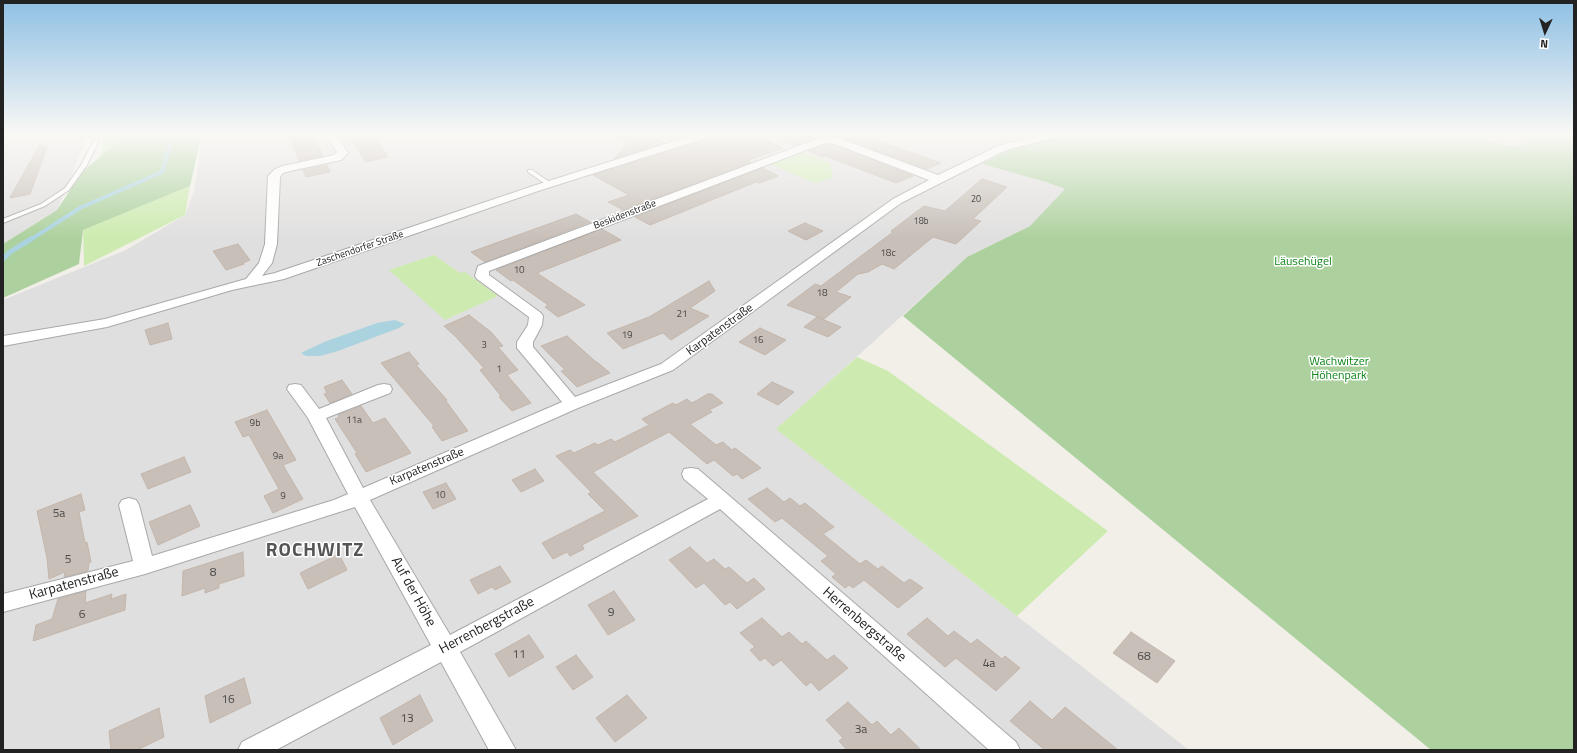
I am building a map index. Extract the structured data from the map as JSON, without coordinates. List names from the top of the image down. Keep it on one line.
{"streets":{"street":["Beskidenstraße","Zaschendorfer Straße","Karpatenstraße","Auf der Höhe","Herrenbergstraße"]},"crossings":[["Beskidenstraße","Karpatenstraße"],["Karpatenstraße","Auf der Höhe"],["Auf der Höhe","Herrenbergstraße"]],"districts":["ROCHWITZ"],"parks":["Läusehügel","Wachwitzer Höhenpark"],"house_numbers":["20","18b","18c","10","18","21","19","16","3","1","11a","9b","9a","10","9","5a","5","8","9","6","11","68","4a","16","13","3a"],"north":"bottom"}
